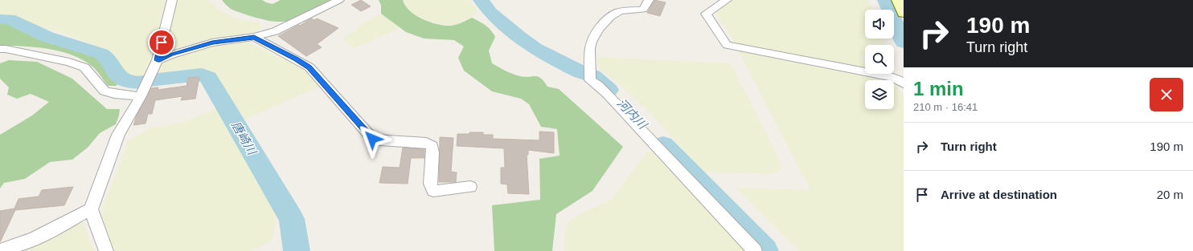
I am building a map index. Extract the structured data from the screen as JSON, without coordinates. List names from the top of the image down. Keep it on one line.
{"water":["河内川","唐崎川"],"page":{"turn":["190 m","Turn right"],"heading":["1 min","210 m · 16:41"],"list":[{"name":"Turn right","value":"190 m"},{"name":"Arrive at destination","value":"20 m"}]}}
